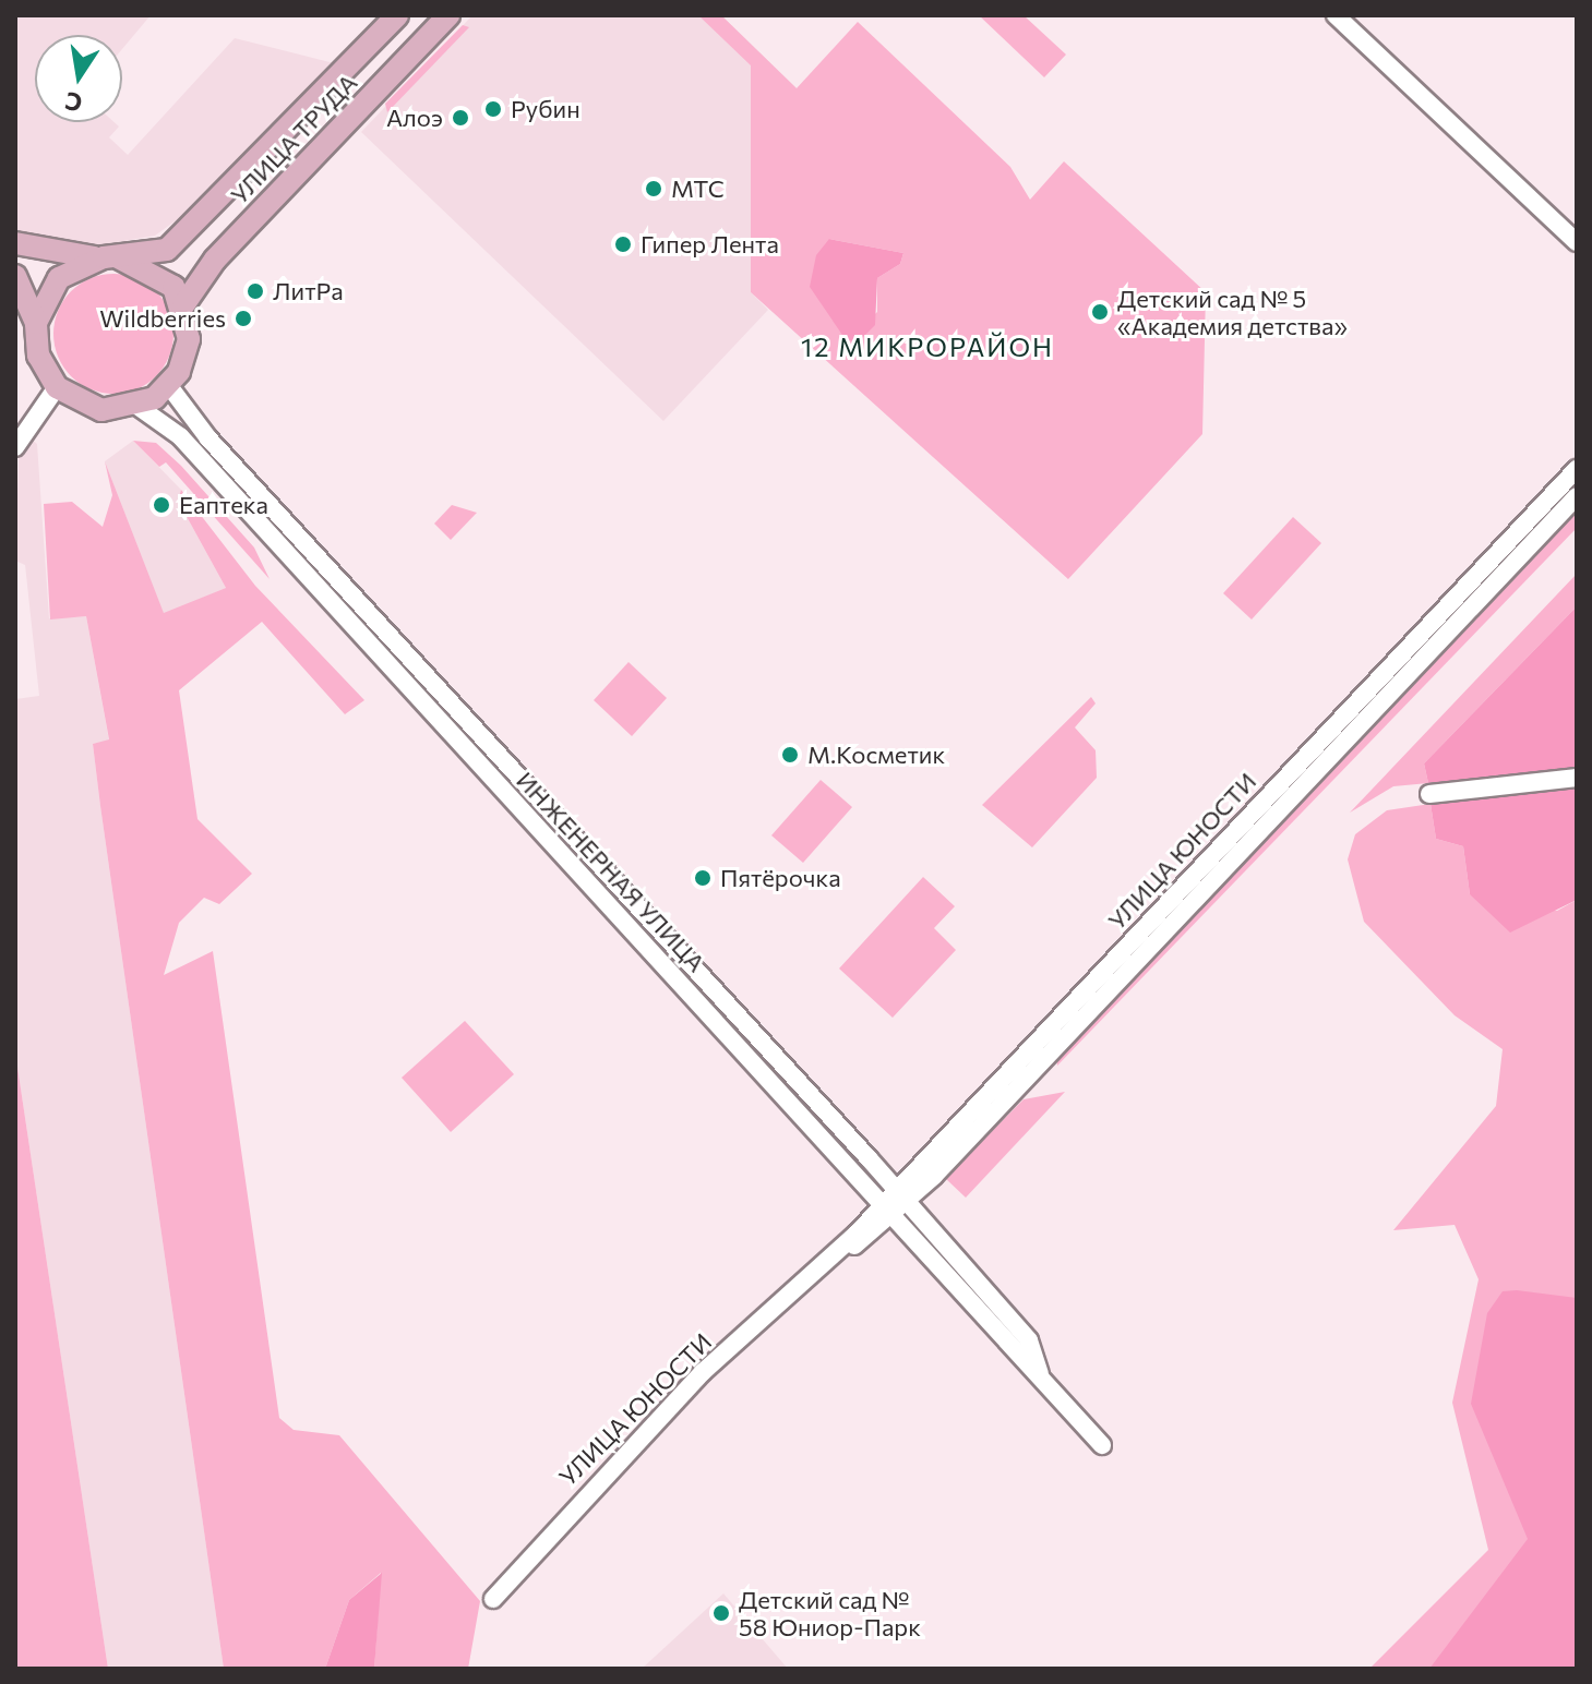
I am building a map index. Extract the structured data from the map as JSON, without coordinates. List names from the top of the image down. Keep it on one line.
{"streets":{"main road":["УЛИЦА ТРУДА"],"street":["УЛИЦА ЮНОСТИ","ИНЖЕНЕРНАЯ УЛИЦА"]},"crossings":[["УЛИЦА ТРУДА","ИНЖЕНЕРНАЯ УЛИЦА"],["УЛИЦА ЮНОСТИ","ИНЖЕНЕРНАЯ УЛИЦА"]],"districts":["12 МИКРОРАЙОН"],"places":["Рубин","Алоэ","МТС","Гипер Лента","ЛитРа","Детский сад № 5 «Академия детства»","Wildberries","Еаптека","М.Косметик","Пятёрочка","Детский сад № 58 Юниор-Парк"],"north":"bottom"}
